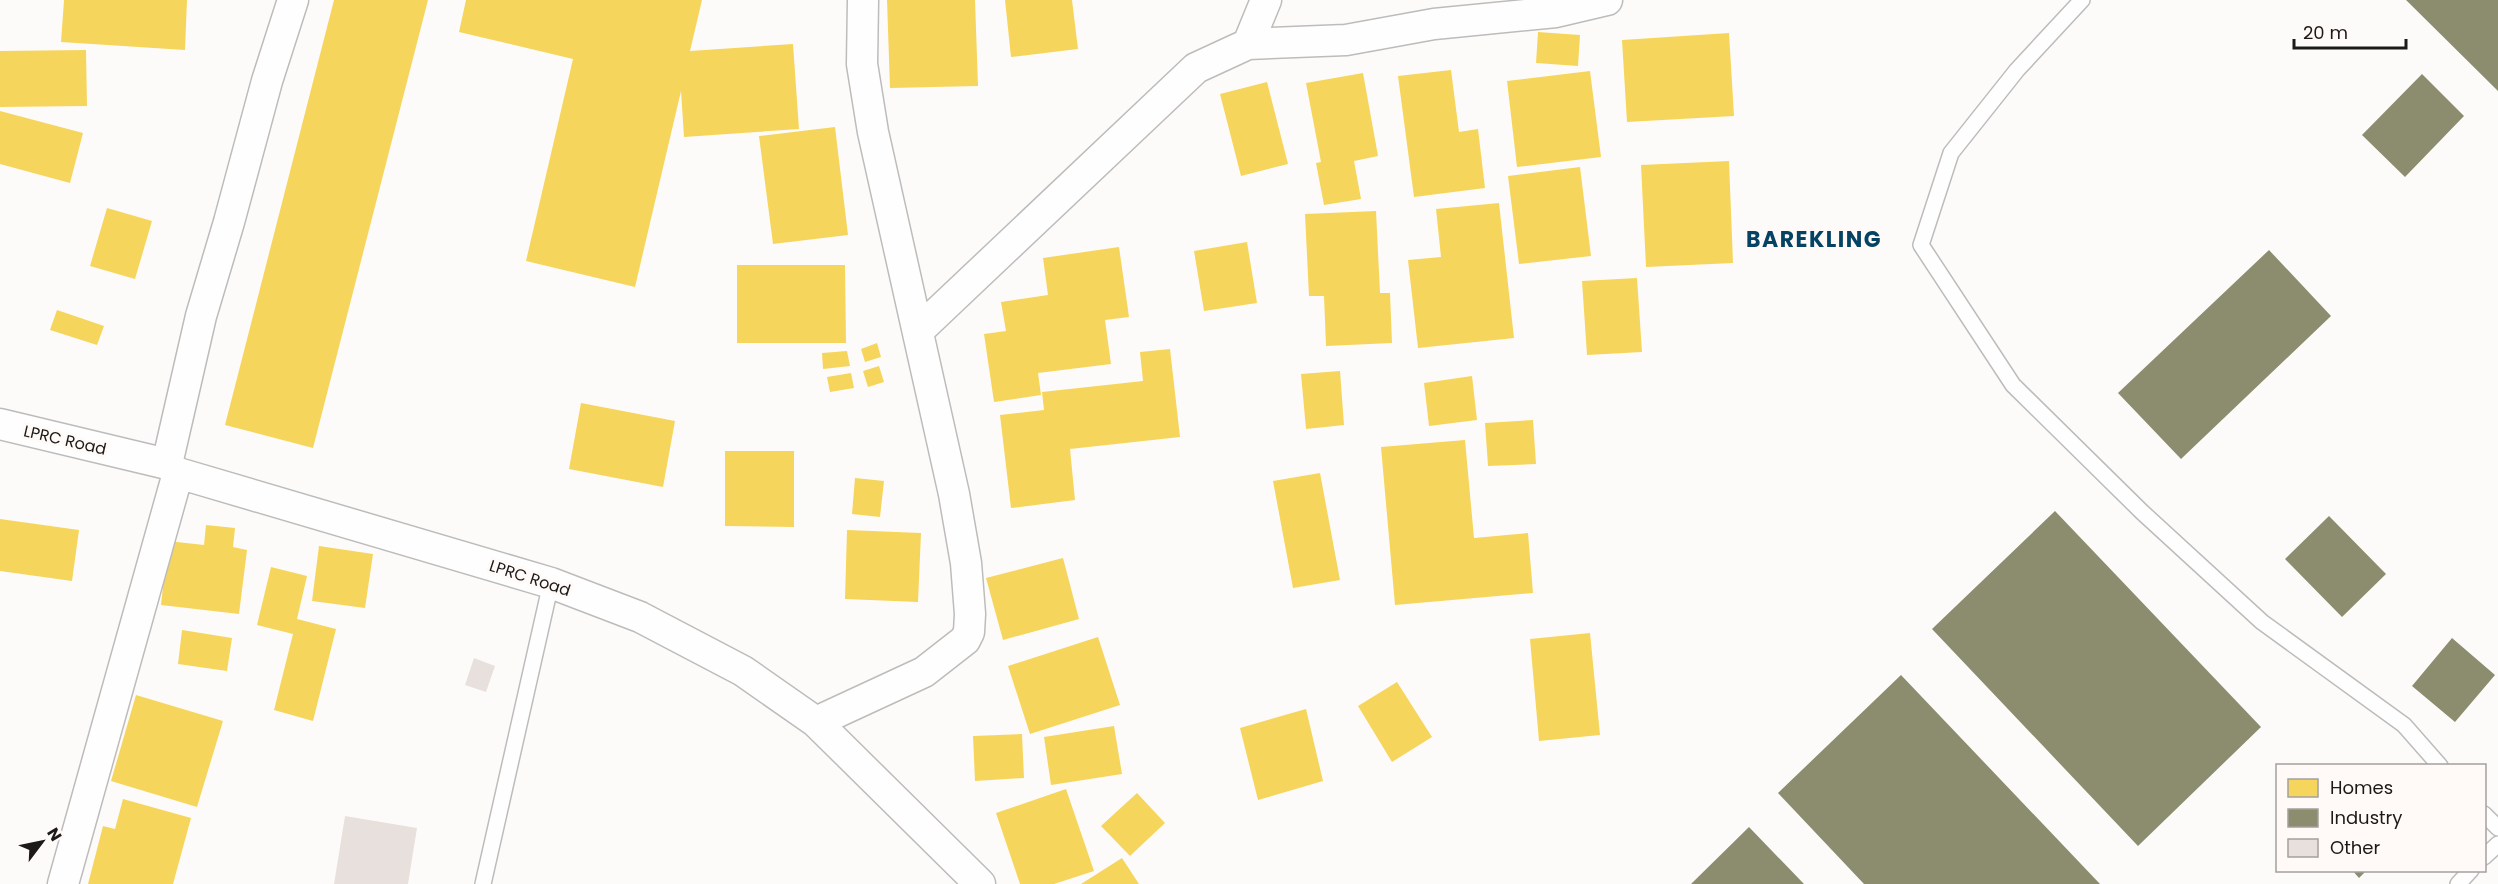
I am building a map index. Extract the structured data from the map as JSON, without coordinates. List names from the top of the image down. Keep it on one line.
{"streets":{"street":["LPRC Road"]},"districts":["BAREKLING"],"legend":["Homes","Industry","Other"],"scale_bar":"20 m","north":"top right"}
